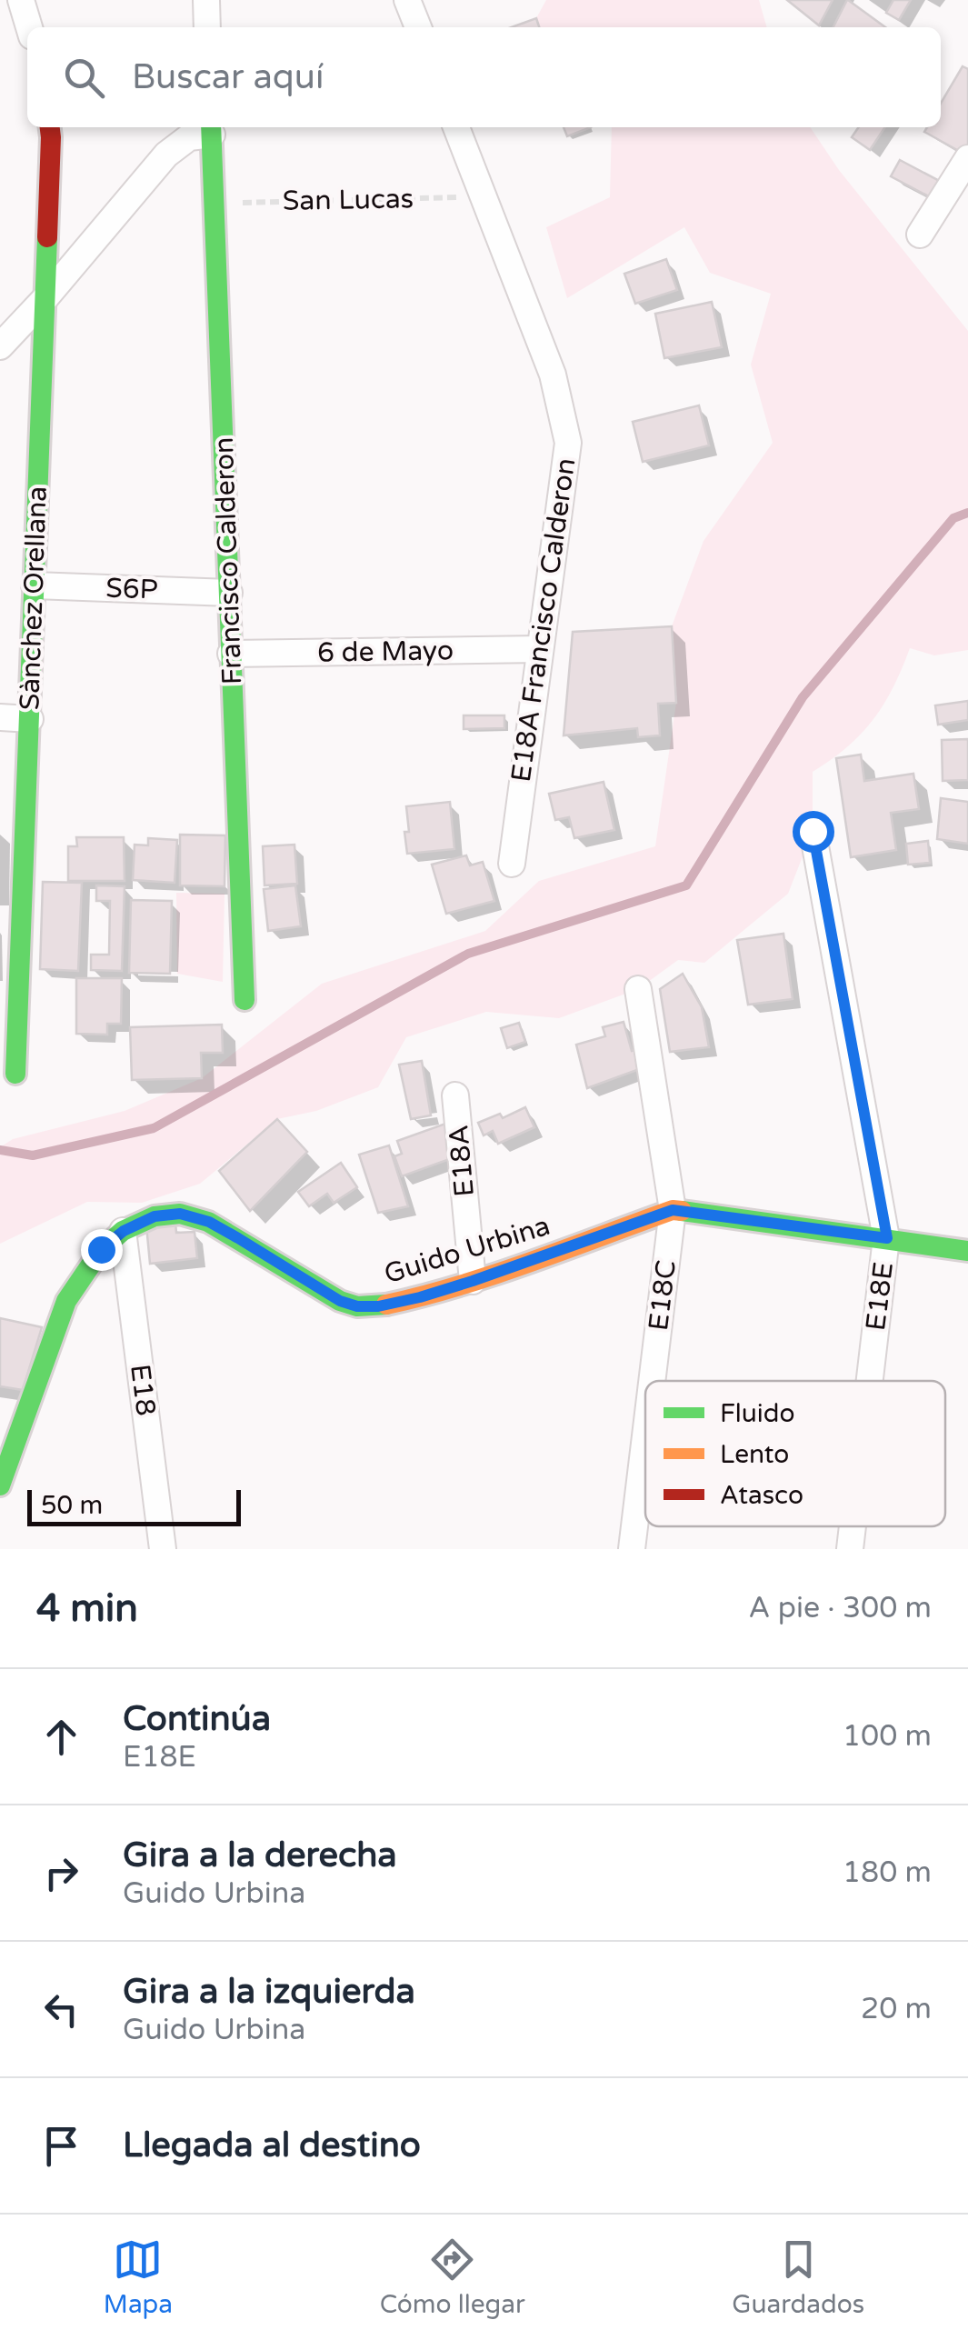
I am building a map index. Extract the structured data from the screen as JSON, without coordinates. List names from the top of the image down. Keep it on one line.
{"streets":{"street":["Francisco Calderon","S6P","Sànchez Orellana","E18A Francisco Calderon","6 de Mayo","E18A","Guido Urbina","E18C","E18E","E18"],"path":["San Lucas"]},"crossings":[["San Lucas","Francisco Calderon"],["San Lucas","E18A Francisco Calderon"],["Francisco Calderon","S6P"],["Francisco Calderon","6 de Mayo"],["S6P","Sànchez Orellana"],["E18A Francisco Calderon","6 de Mayo"],["E18A","Guido Urbina"],["Guido Urbina","E18C"],["Guido Urbina","E18E"],["Guido Urbina","E18"]],"legend":["Fluido","Lento","Atasco"],"scale_bar":"50 m","page":{"search":"Buscar aquí","scale":"50 m","heading":["4 min","A pie · 300 m"],"list":[["Continúa","E18E","100 m"],["Gira a la derecha","Guido Urbina","180 m"],["Gira a la izquierda","Guido Urbina","20 m"],"Llegada al destino"],"nav":["Mapa","Cómo llegar","Guardados"]}}
